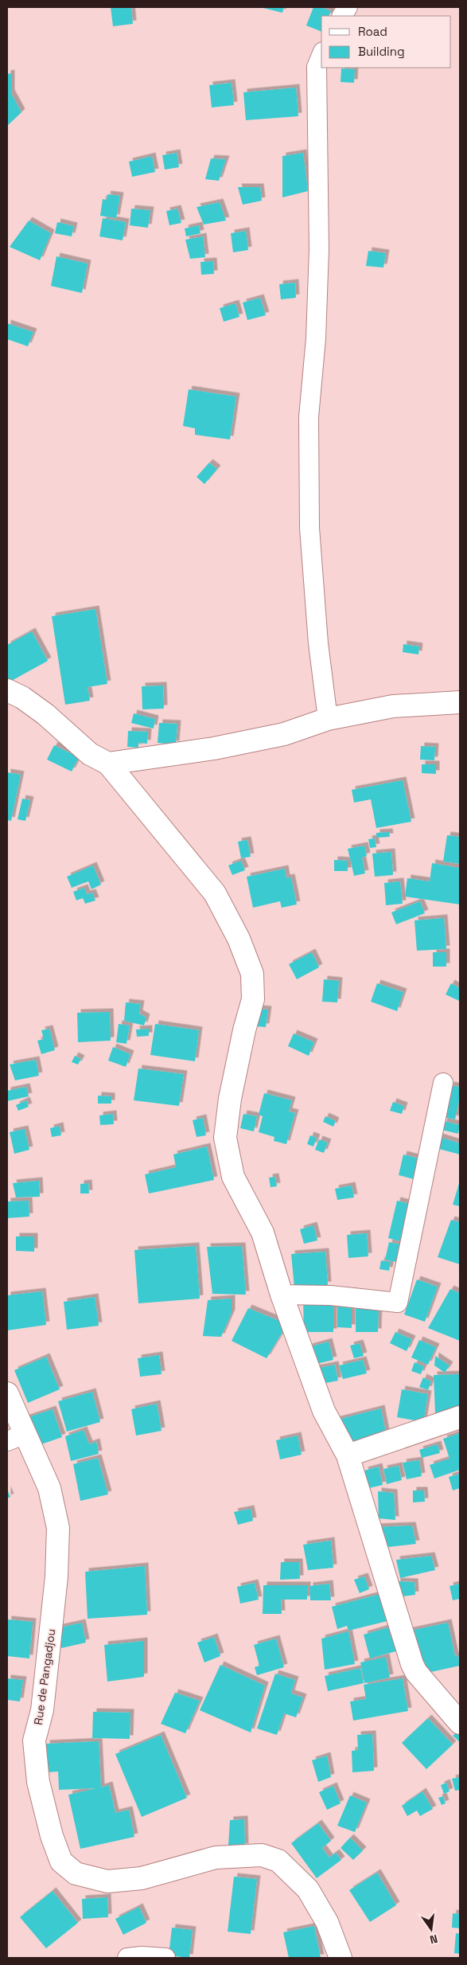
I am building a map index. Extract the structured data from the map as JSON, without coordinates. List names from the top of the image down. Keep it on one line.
{"streets":{"street":["Rue de Pangadjou"]},"legend":["Road","Building"],"north":"bottom"}
